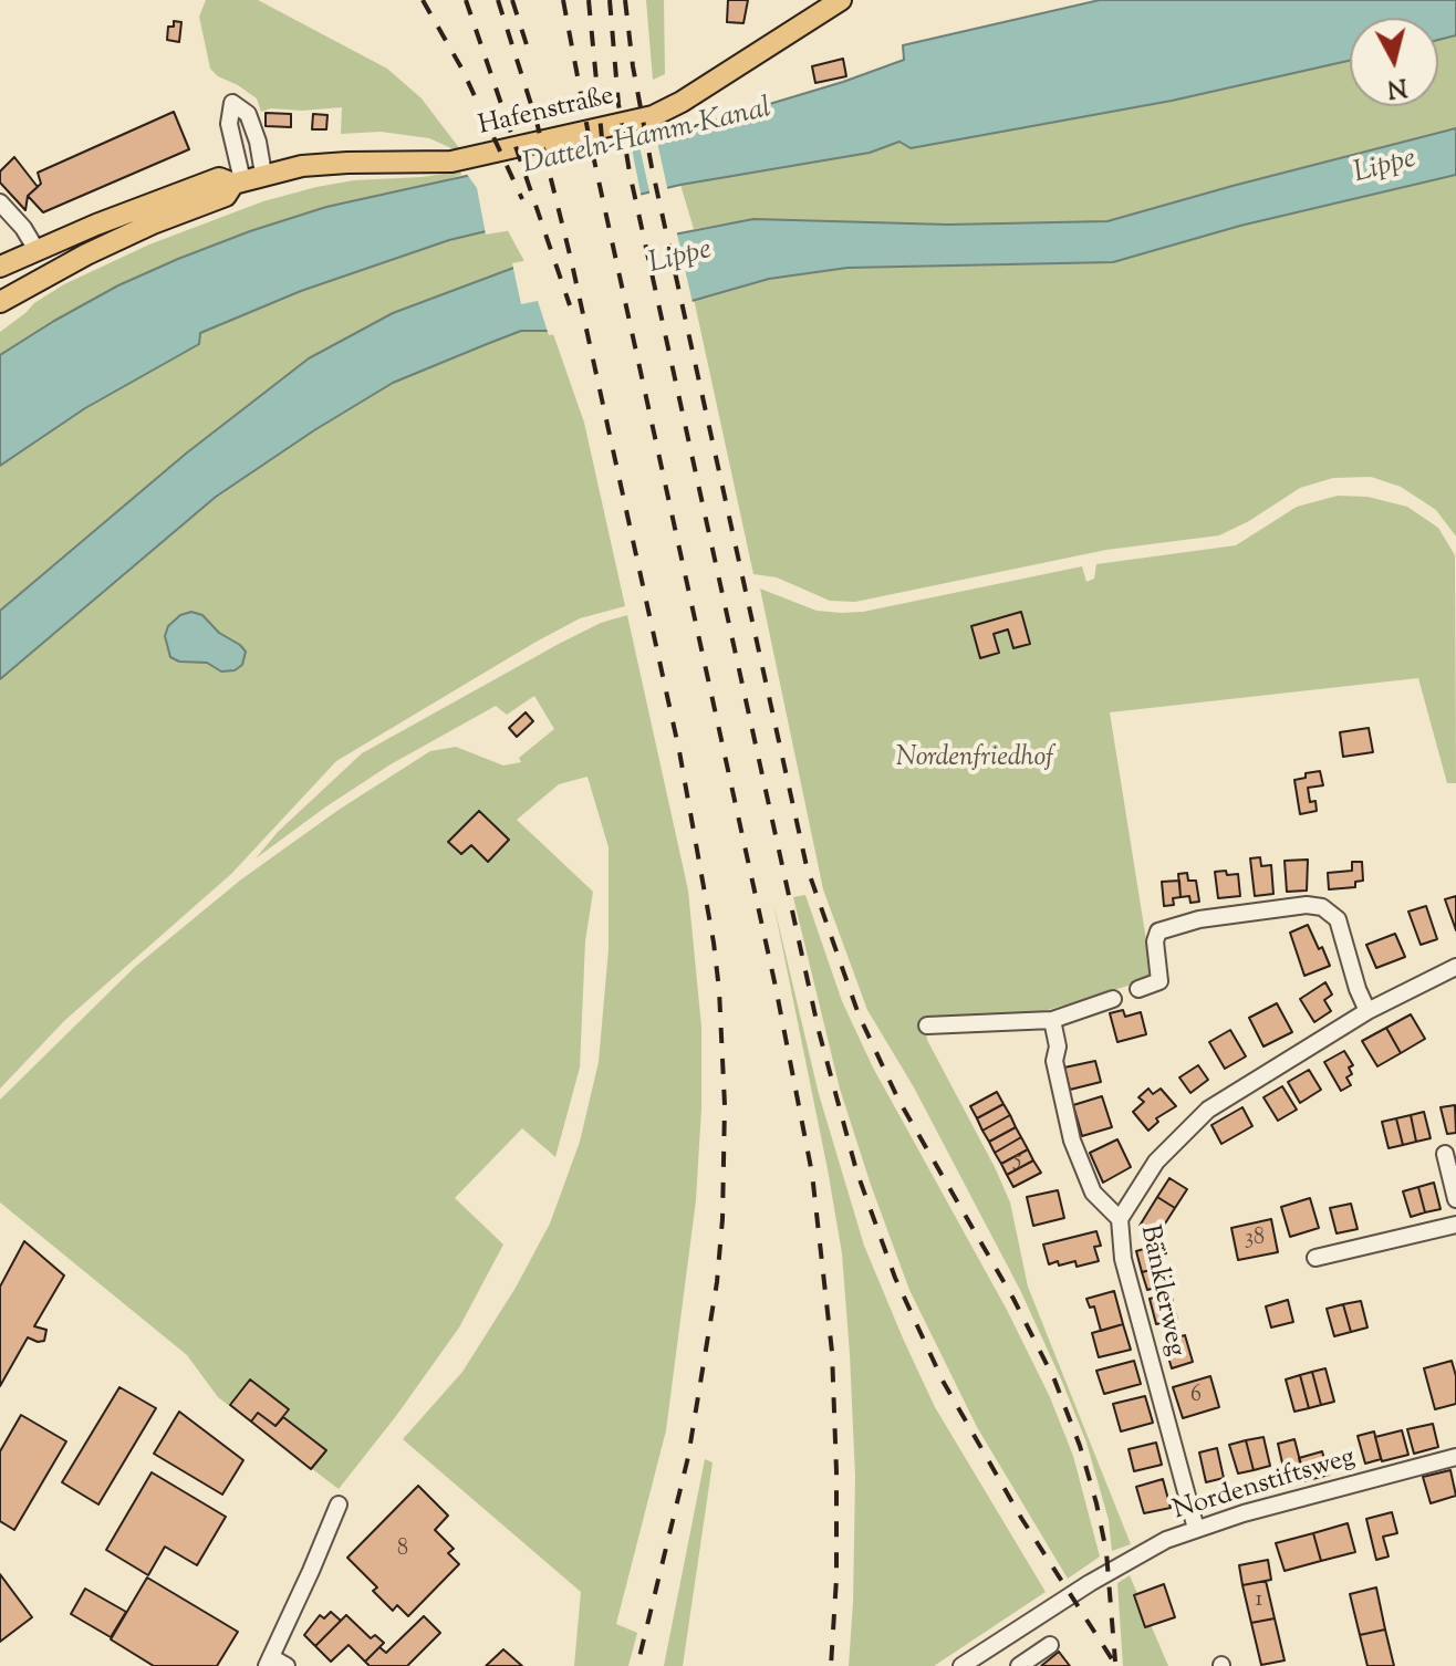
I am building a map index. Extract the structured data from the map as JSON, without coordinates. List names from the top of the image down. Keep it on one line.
{"streets":{"main road":["Hafenstraße"],"street":["Bänklerweg","Nordenstiftsweg"]},"crossings":[["Bänklerweg","Nordenstiftsweg"]],"water":["Datteln-Hamm-Kanal","Lippe"],"parks":["Nordenfriedhof"],"house_numbers":["5","38","6","8","1"],"north":"bottom"}
